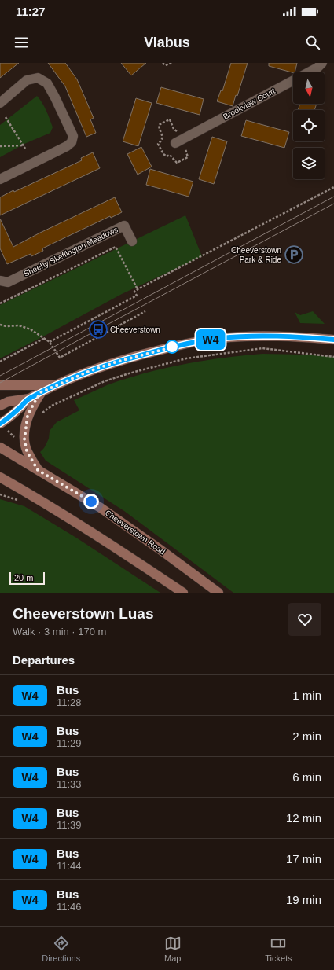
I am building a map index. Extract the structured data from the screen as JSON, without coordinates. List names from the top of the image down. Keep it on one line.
{"streets":{"main road":["Cheeverstown Road"],"street":["Brookview Court","Sheehy Skeffington Meadows"]},"places":{"parking":["Cheeverstown Park & Ride"],"bus stop":["Cheeverstown"]},"lines":["bus line W4"],"scale_bar":"20 m","north":"bottom","page":{"status":"11:27","header":"Viabus","on_map":"W4","scale":"20 m","heading":[["Cheeverstown Luas","Walk · 3 min · 170 m"],"Departures"],"list":[{"mark":"W4","name":"Bus","note":"11:28","value":"1 min"},{"mark":"W4","name":"Bus","note":"11:29","value":"2 min"},{"mark":"W4","name":"Bus","note":"11:33","value":"6 min"},{"mark":"W4","name":"Bus","note":"11:39","value":"12 min"},{"mark":"W4","name":"Bus","note":"11:44","value":"17 min"},{"mark":"W4","name":"Bus","note":"11:46","value":"19 min"}],"tabs":["Directions","Map","Tickets"]}}
